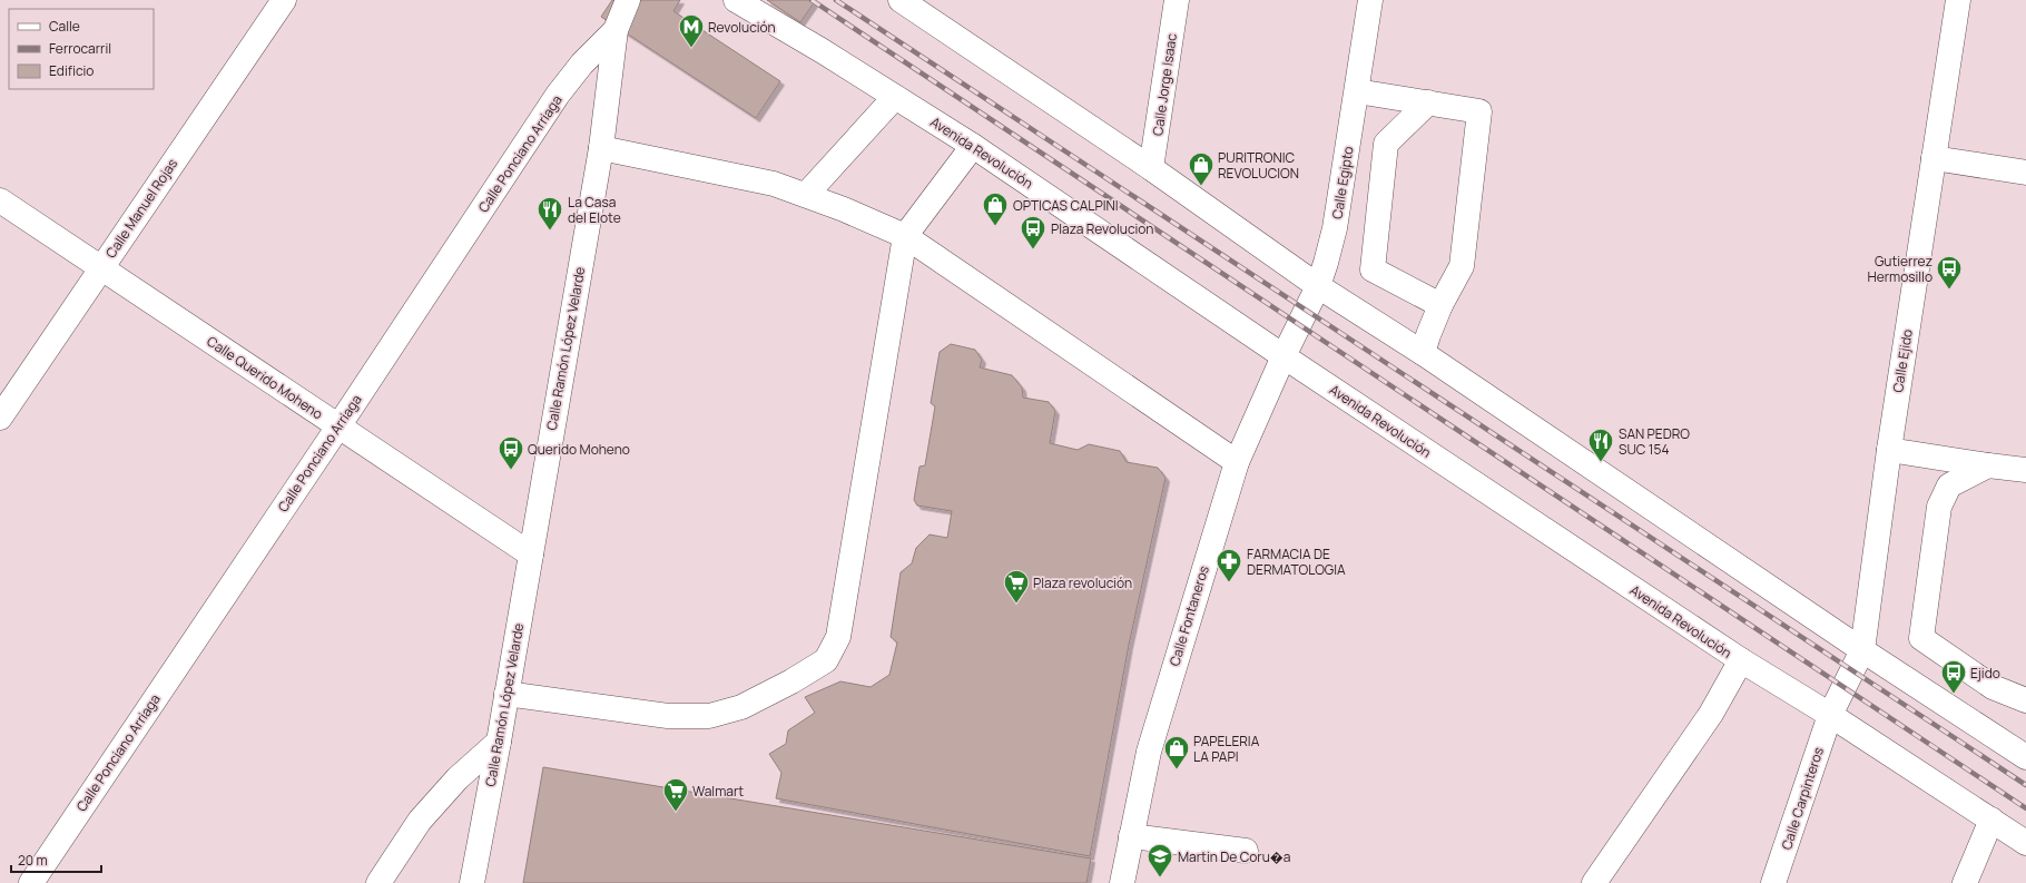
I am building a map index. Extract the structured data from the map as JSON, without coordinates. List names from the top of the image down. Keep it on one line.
{"streets":{"street":["Calle Jorge Isaac","Avenida Revolución","Calle Ponciano Arriaga","Calle Egipto","Calle Manuel Rojas","Calle Ramón López Velarde","Calle Ejido","Calle Querido Moheno","Calle Fontaneros","Calle Carpinteros"]},"crossings":[["Avenida Revolución","Calle Egipto"],["Avenida Revolución","Calle Ejido"],["Avenida Revolución","Calle Fontaneros"],["Avenida Revolución","Calle Carpinteros"],["Calle Ponciano Arriaga","Calle Ramón López Velarde"],["Calle Ponciano Arriaga","Calle Querido Moheno"],["Calle Egipto","Calle Fontaneros"],["Calle Manuel Rojas","Calle Querido Moheno"],["Calle Ramón López Velarde","Calle Querido Moheno"],["Calle Ejido","Calle Carpinteros"]],"places":{"metro station":["Revolución"],"shop":["PURITRONIC REVOLUCION","OPTICAS CALPINI","PAPELERIA LA PAPI"],"restaurant":["La Casa del Elote","SAN PEDRO SUC 154"],"bus stop":["Plaza Revolucion","Gutierrez Hermosillo","Querido Moheno","Ejido"],"pharmacy":["FARMACIA DE DERMATOLOGIA"],"supermarket":["Plaza revolución","Walmart"],"school or university":["Martin De Coru�a"]},"legend":["Calle","Ferrocarril","Edificio"],"scale_bar":"20 m"}
